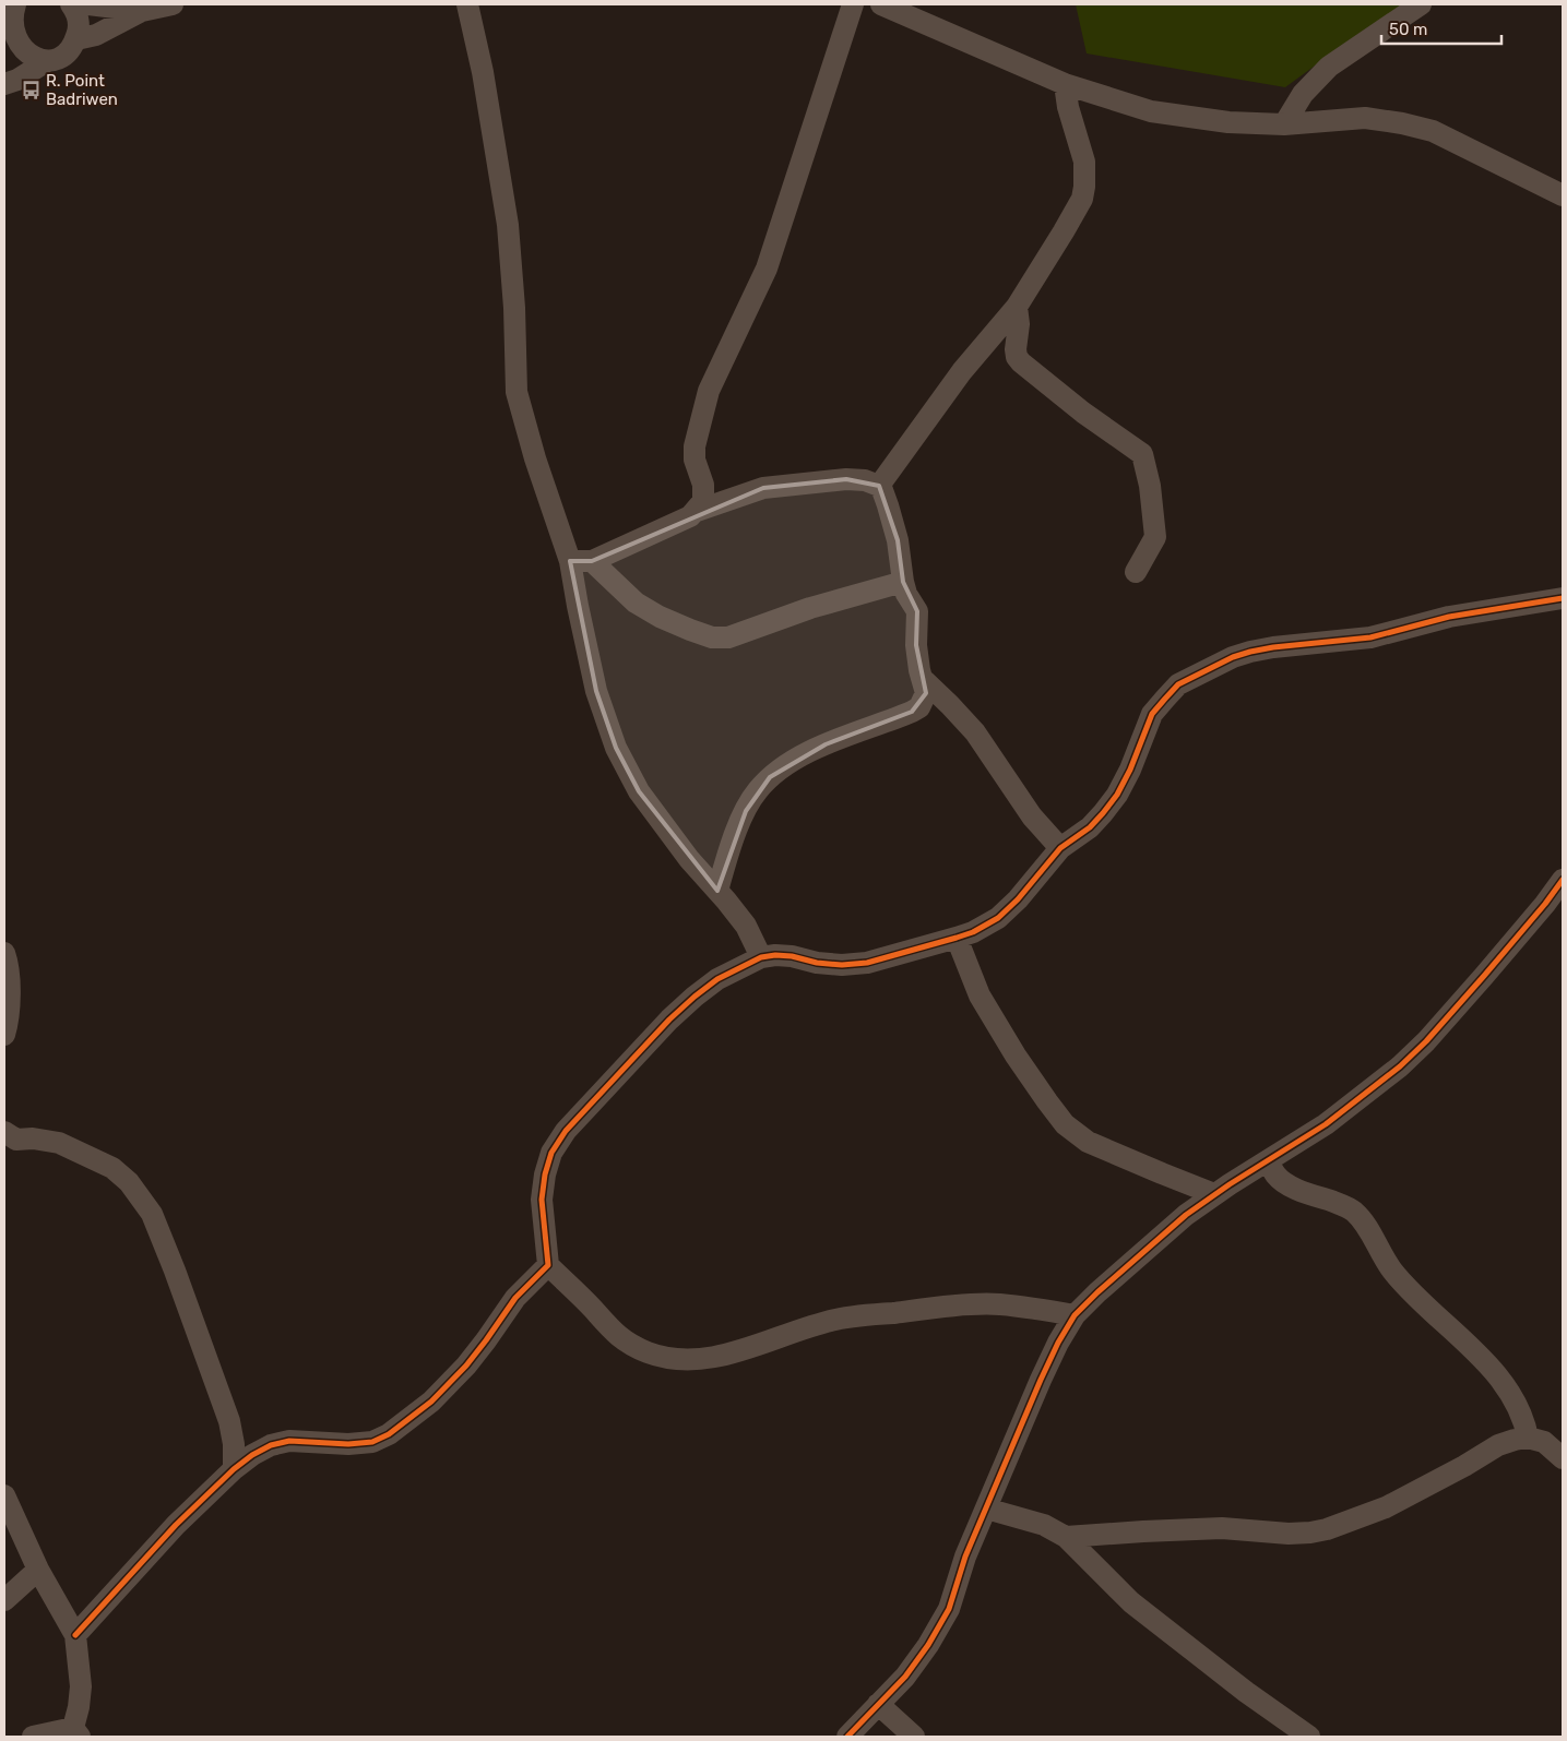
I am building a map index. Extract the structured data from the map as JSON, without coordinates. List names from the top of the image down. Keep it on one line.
{"places":{"bus stop":["R. Point Badriwen"]},"scale_bar":"50 m"}
